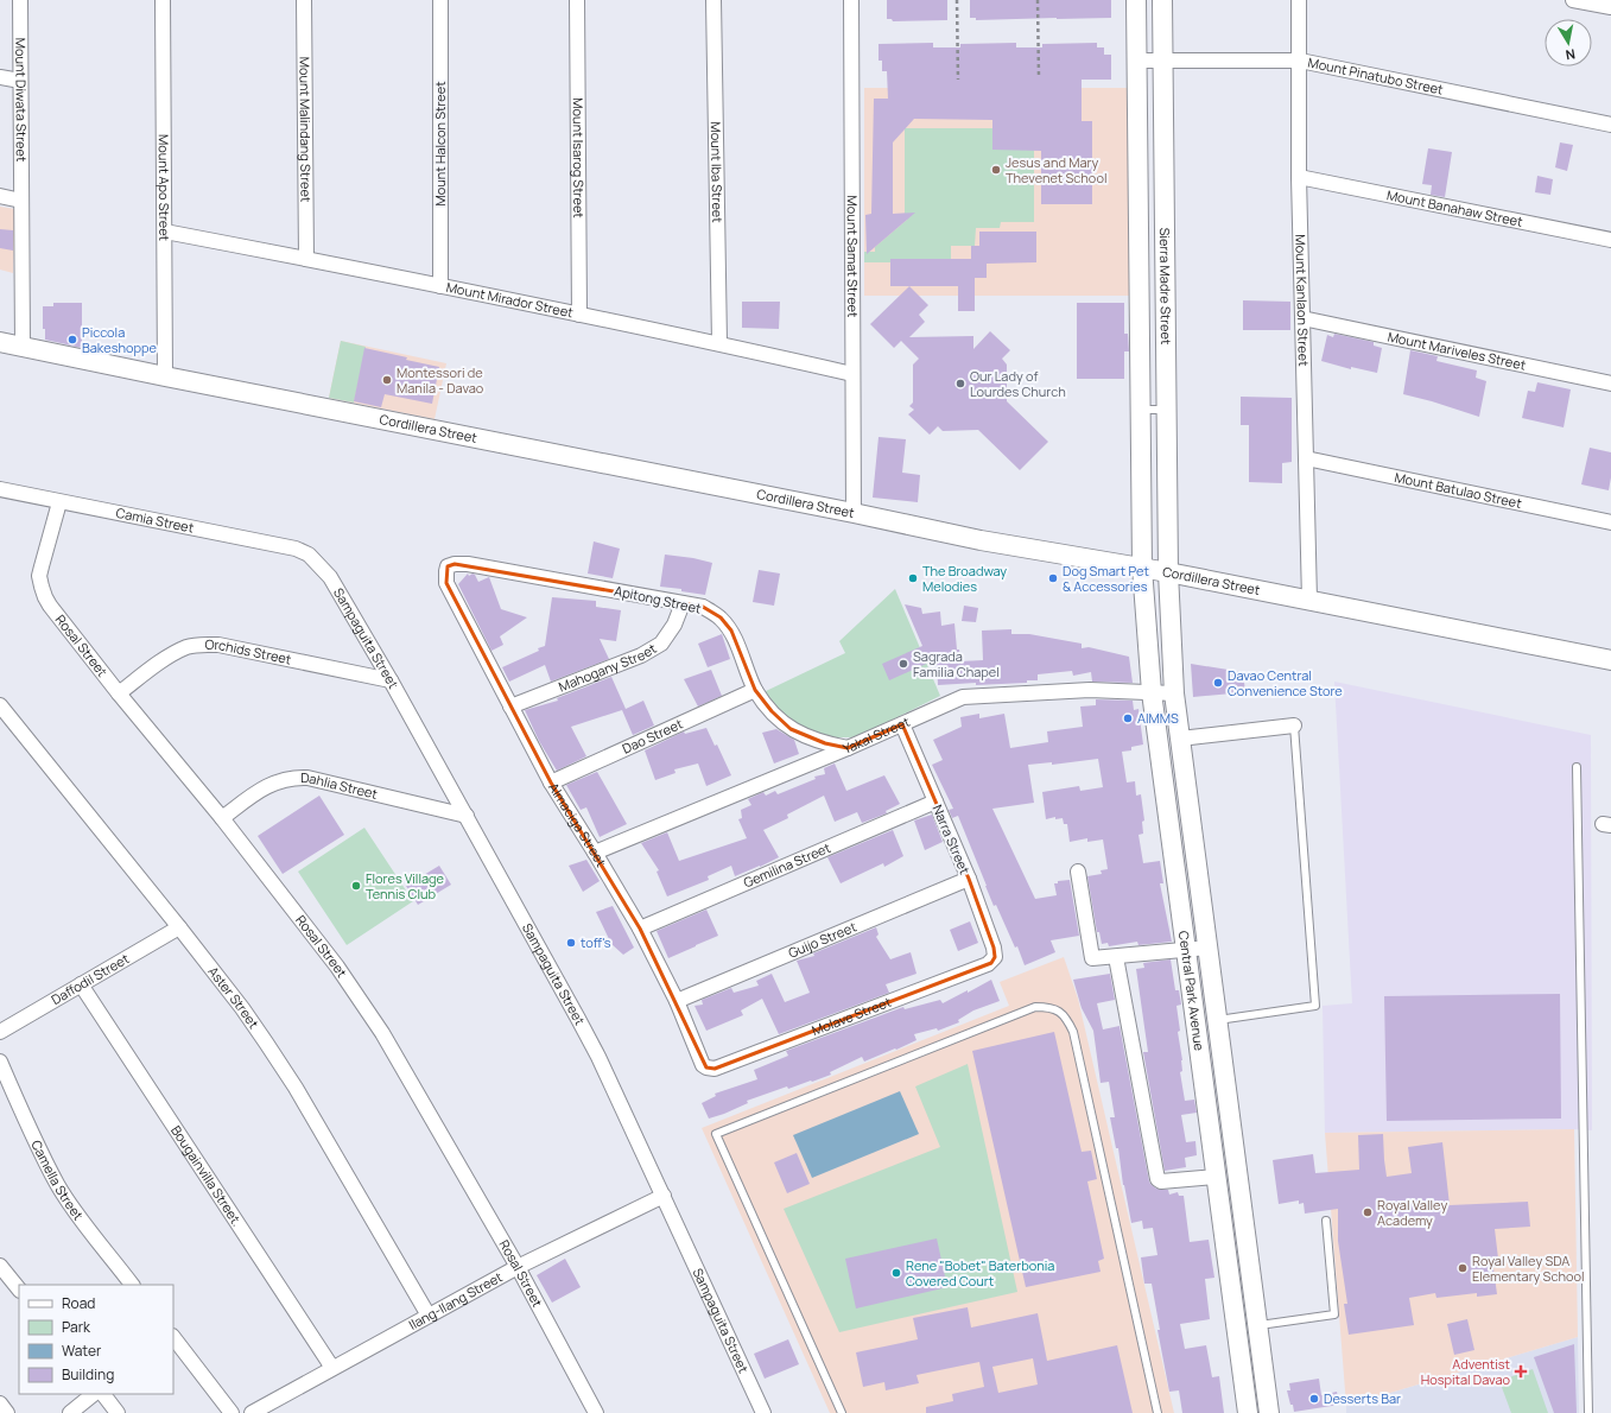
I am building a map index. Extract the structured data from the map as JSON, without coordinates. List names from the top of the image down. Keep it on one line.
{"streets":{"street":["Mount Pinatubo Street","Mount Diwata Street","Mount Malindang Street","Mount Halcon Street","Mount Isarog Street","Mount Iba Street","Mount Apo Street","Mount Banahaw Street","Mount Samat Street","Sierra Madre Street","Mount Mirador Street","Mount Kanlaon Street","Mount Mariveles Street","Cordillera Street","Mount Batulao Street","Camia Street","Apitong Street","Sampaguita Street","Rosal Street","Orchids Street","Mahogany Street","Yakal Street","Dao Street","Dahlia Street","Almaciga Street","Narra Street","Gemilina Street","Guijo Street","Daffodil Street","Central Park Avenue","Aster Street","Molave Street","Bougainvilla Street.","Camella Street","Ilang-Ilang Street"]},"crossings":[["Mount Pinatubo Street","Sierra Madre Street"],["Mount Pinatubo Street","Mount Kanlaon Street"],["Mount Diwata Street","Cordillera Street"],["Mount Malindang Street","Mount Mirador Street"],["Mount Halcon Street","Mount Mirador Street"],["Mount Isarog Street","Mount Mirador Street"],["Mount Iba Street","Mount Mirador Street"],["Mount Apo Street","Mount Mirador Street"],["Mount Apo Street","Cordillera Street"],["Mount Banahaw Street","Mount Kanlaon Street"],["Mount Samat Street","Mount Mirador Street"],["Mount Samat Street","Cordillera Street"],["Sierra Madre Street","Cordillera Street"],["Sierra Madre Street","Central Park Avenue"],["Mount Kanlaon Street","Mount Mariveles Street"],["Mount Kanlaon Street","Cordillera Street"],["Mount Kanlaon Street","Mount Batulao Street"],["Cordillera Street","Central Park Avenue"],["Camia Street","Sampaguita Street"],["Camia Street","Rosal Street"],["Apitong Street","Mahogany Street"],["Apitong Street","Yakal Street"],["Apitong Street","Dao Street"],["Apitong Street","Almaciga Street"],["Sampaguita Street","Orchids Street"],["Sampaguita Street","Dahlia Street"],["Sampaguita Street","Ilang-Ilang Street"],["Rosal Street","Orchids Street"],["Rosal Street","Dahlia Street"],["Rosal Street","Ilang-Ilang Street"],["Mahogany Street","Almaciga Street"],["Yakal Street","Almaciga Street"],["Yakal Street","Narra Street"],["Yakal Street","Central Park Avenue"],["Dao Street","Almaciga Street"],["Almaciga Street","Gemilina Street"],["Almaciga Street","Guijo Street"],["Almaciga Street","Molave Street"],["Narra Street","Gemilina Street"],["Narra Street","Guijo Street"],["Narra Street","Molave Street"],["Daffodil Street","Aster Street"],["Daffodil Street","Bougainvilla Street."],["Aster Street","Ilang-Ilang Street"],["Bougainvilla Street.","Ilang-Ilang Street"]],"places":{"other":["Jesus and Mary Thevenet School","Piccola Bakeshoppe","Montessori de Manila - Davao","Our Lady of Lourdes Church","The Broadway Melodies","Dog Smart Pet & Accessories","Sagrada Familia Chapel","Davao Central Convenience Store","AIMMS","Flores Village Tennis Club","toff's","Royal Valley Academy","Royal Valley SDA Elementary School","Rene \"Bobet\" Baterbonia Covered Court","Desserts Bar"],"health":["Adventist Hospital Davao"]},"legend":["Road","Park","Water","Building"],"north":"bottom"}
